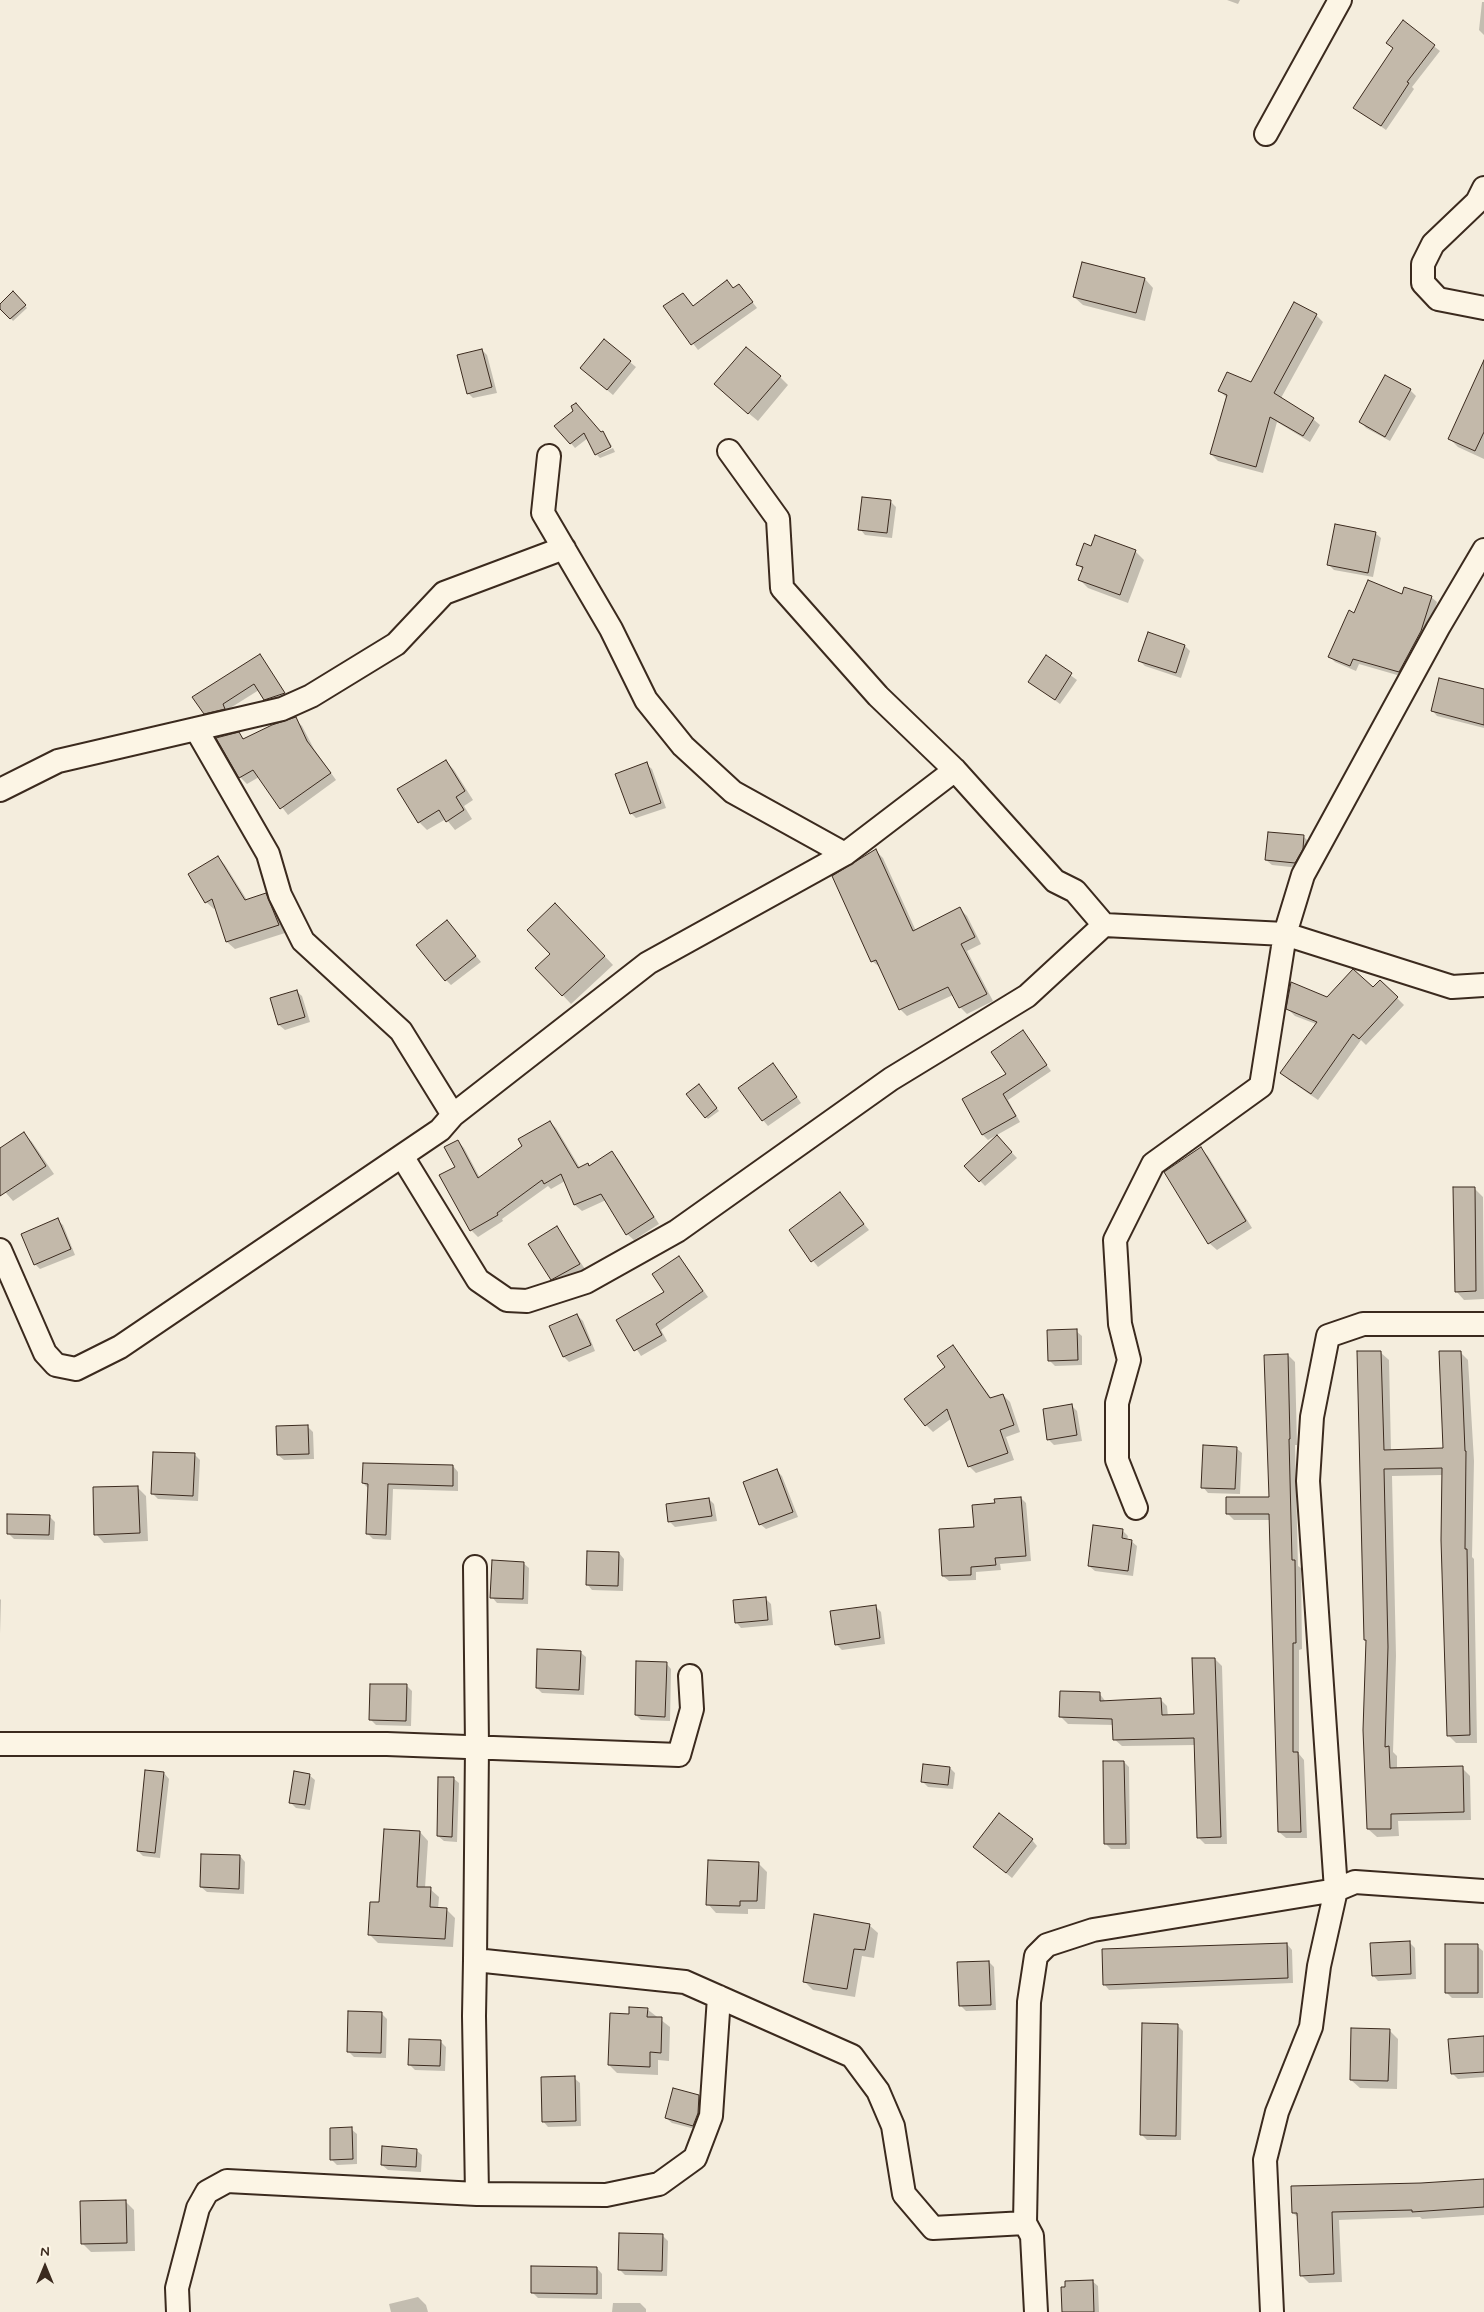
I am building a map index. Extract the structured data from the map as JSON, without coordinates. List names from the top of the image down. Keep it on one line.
{"north":"top"}
